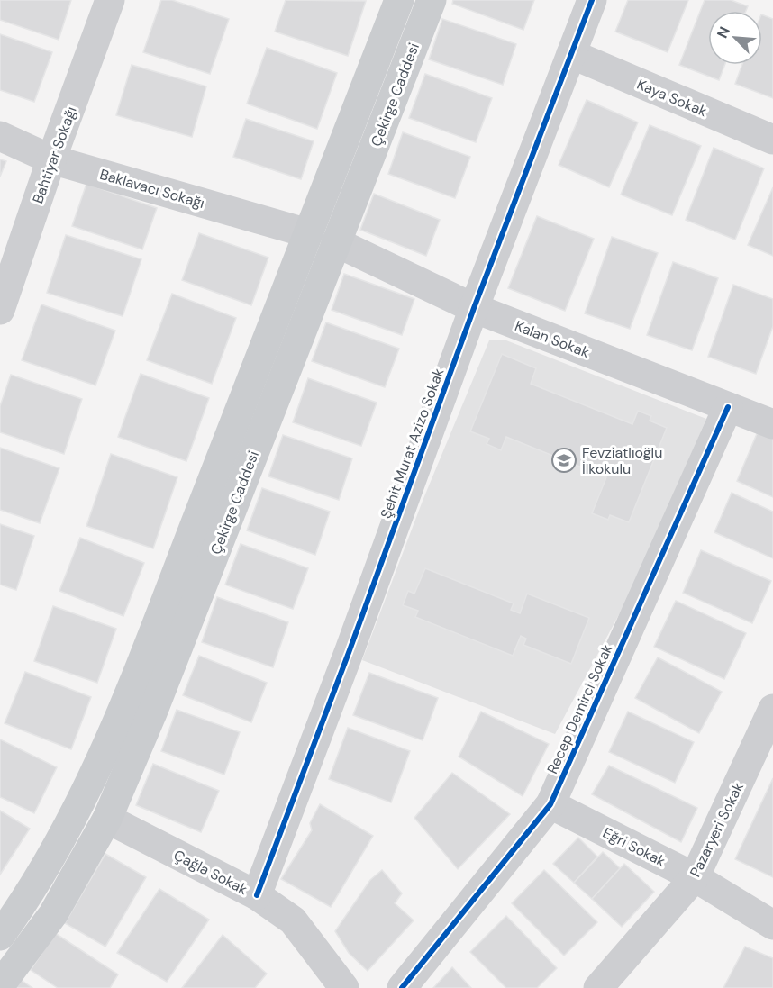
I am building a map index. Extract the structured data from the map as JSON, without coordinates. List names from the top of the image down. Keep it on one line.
{"streets":{"main road":["Çekirge Caddesi"],"street":["Kaya Sokak","Bahtiyar Sokağı","Baklavacı Sokağı","Kalan Sokak","Şehit Murat Azizo Sokak","Recep Demirci Sokak","Pazaryeri Sokak","Eğri Sokak","Çağla Sokak"]},"crossings":[["Çekirge Caddesi","Baklavacı Sokağı"],["Çekirge Caddesi","Kalan Sokak"],["Çekirge Caddesi","Çağla Sokak"],["Kaya Sokak","Şehit Murat Azizo Sokak"],["Bahtiyar Sokağı","Baklavacı Sokağı"],["Kalan Sokak","Şehit Murat Azizo Sokak"],["Kalan Sokak","Recep Demirci Sokak"],["Şehit Murat Azizo Sokak","Çağla Sokak"],["Recep Demirci Sokak","Eğri Sokak"],["Pazaryeri Sokak","Eğri Sokak"]],"places":{"school or university":["Fevziatlıoğlu İlkokulu"]},"north":"top left"}
